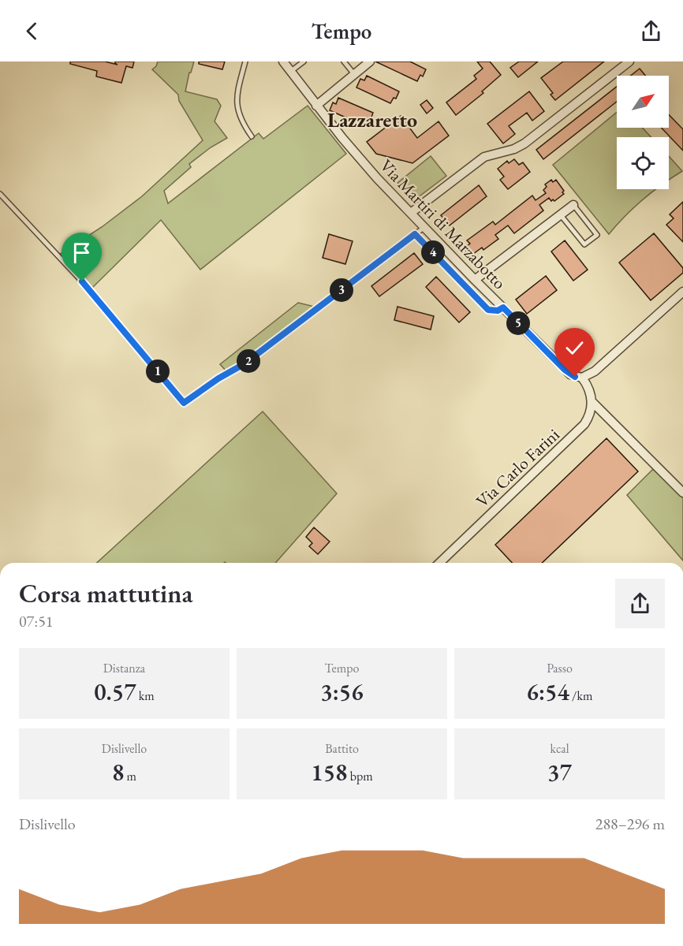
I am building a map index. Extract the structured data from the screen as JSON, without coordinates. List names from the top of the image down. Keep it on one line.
{"streets":{"street":["Via Martiri di Marzabotto","Via Carlo Farini"]},"districts":["Lazzaretto"],"north":"top right","page":{"header":"Tempo","pins":["4","3","5","2","1"],"heading":["Corsa mattutina","07:51"],"stats":[["Distanza","0.57 km"],["Tempo","3:56"],["Passo","6:54 /km"],["Dislivello","8 m"],["Battito","158 bpm"],["kcal","37"]],"chart":["Dislivello","288–296 m"]}}
